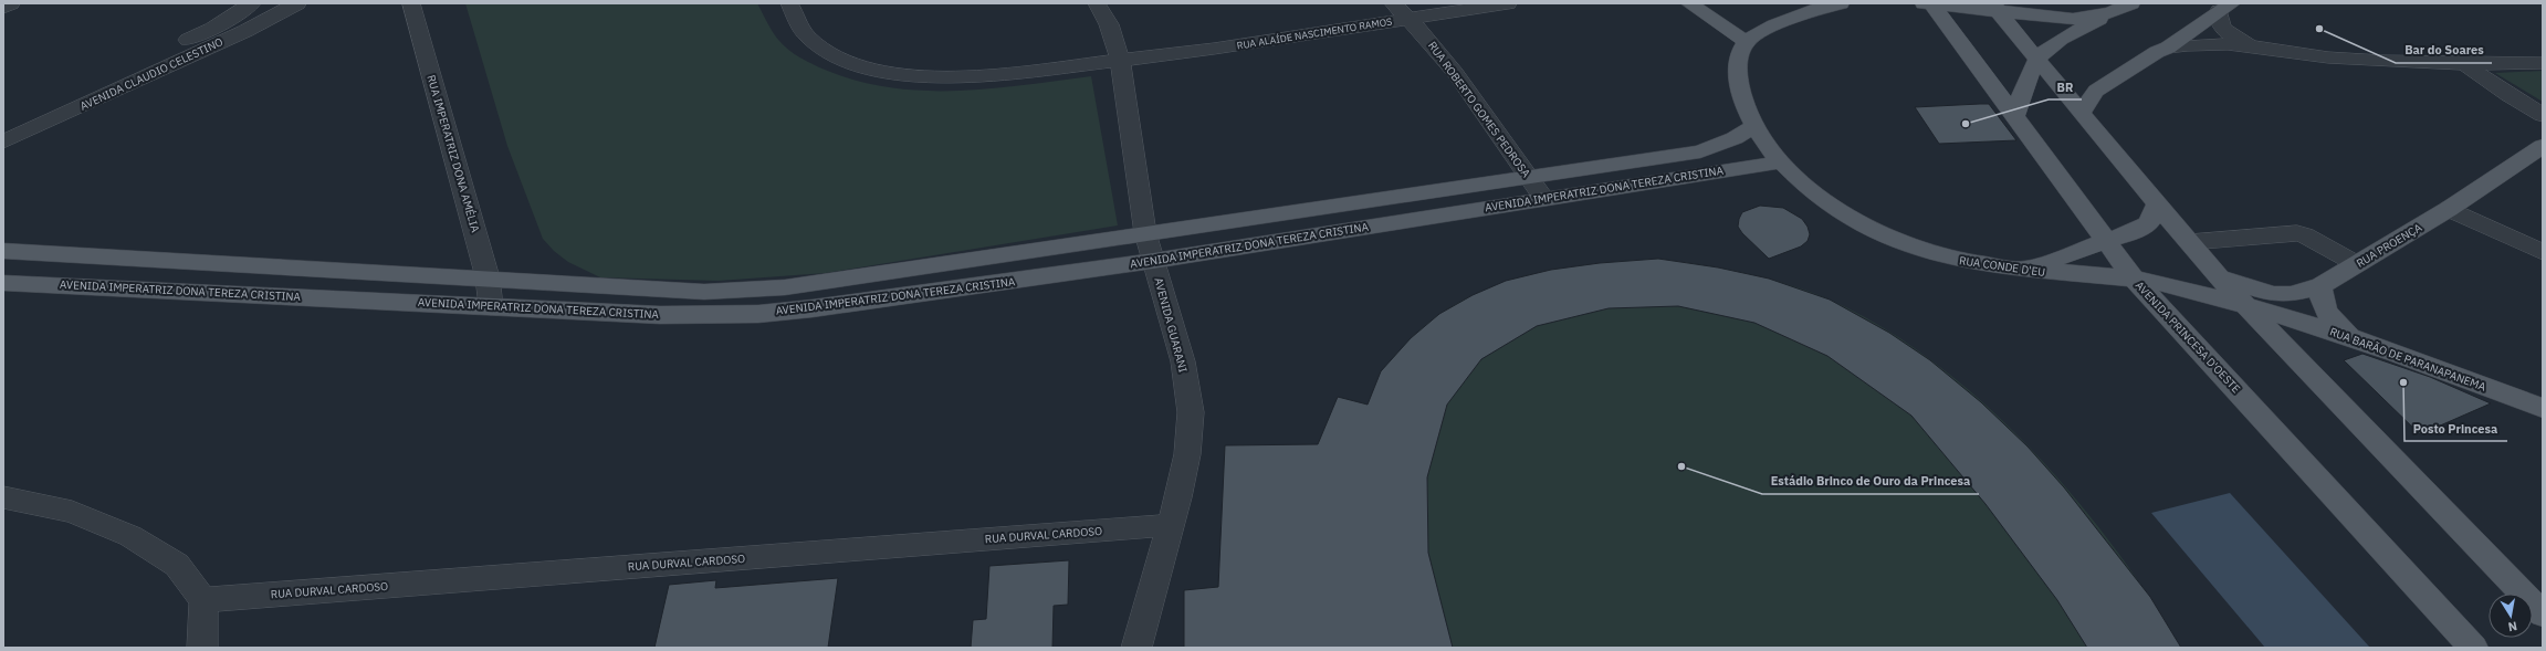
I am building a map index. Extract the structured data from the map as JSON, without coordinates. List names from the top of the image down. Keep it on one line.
{"streets":{"main road":["AVENIDA IMPERATRIZ DONA TEREZA CRISTINA","RUA PROENÇA","RUA CONDE D'EU","AVENIDA PRINCESA D'OESTE","RUA BARÃO DE PARANAPANEMA"],"street":["RUA ALAÍDE NASCIMENTO RAMOS","AVENIDA CLAUDIO CELESTINO","RUA ROBERTO GOMES PEDROSA","RUA IMPERATRIZ DONA AMÉLIA","AVENIDA GUARANI","RUA DURVAL CARDOSO"]},"crossings":[["RUA ALAÍDE NASCIMENTO RAMOS","RUA ROBERTO GOMES PEDROSA"],["RUA ALAÍDE NASCIMENTO RAMOS","AVENIDA GUARANI"],["RUA ROBERTO GOMES PEDROSA","AVENIDA IMPERATRIZ DONA TEREZA CRISTINA"],["RUA IMPERATRIZ DONA AMÉLIA","AVENIDA IMPERATRIZ DONA TEREZA CRISTINA"],["AVENIDA IMPERATRIZ DONA TEREZA CRISTINA","RUA CONDE D'EU"],["AVENIDA IMPERATRIZ DONA TEREZA CRISTINA","AVENIDA GUARANI"],["RUA CONDE D'EU","AVENIDA PRINCESA D'OESTE"],["RUA CONDE D'EU","RUA BARÃO DE PARANAPANEMA"],["AVENIDA GUARANI","RUA DURVAL CARDOSO"]],"places":["Bar do Soares","BR","Posto Princesa","Estádio Brinco de Ouro da Princesa"],"north":"bottom"}
